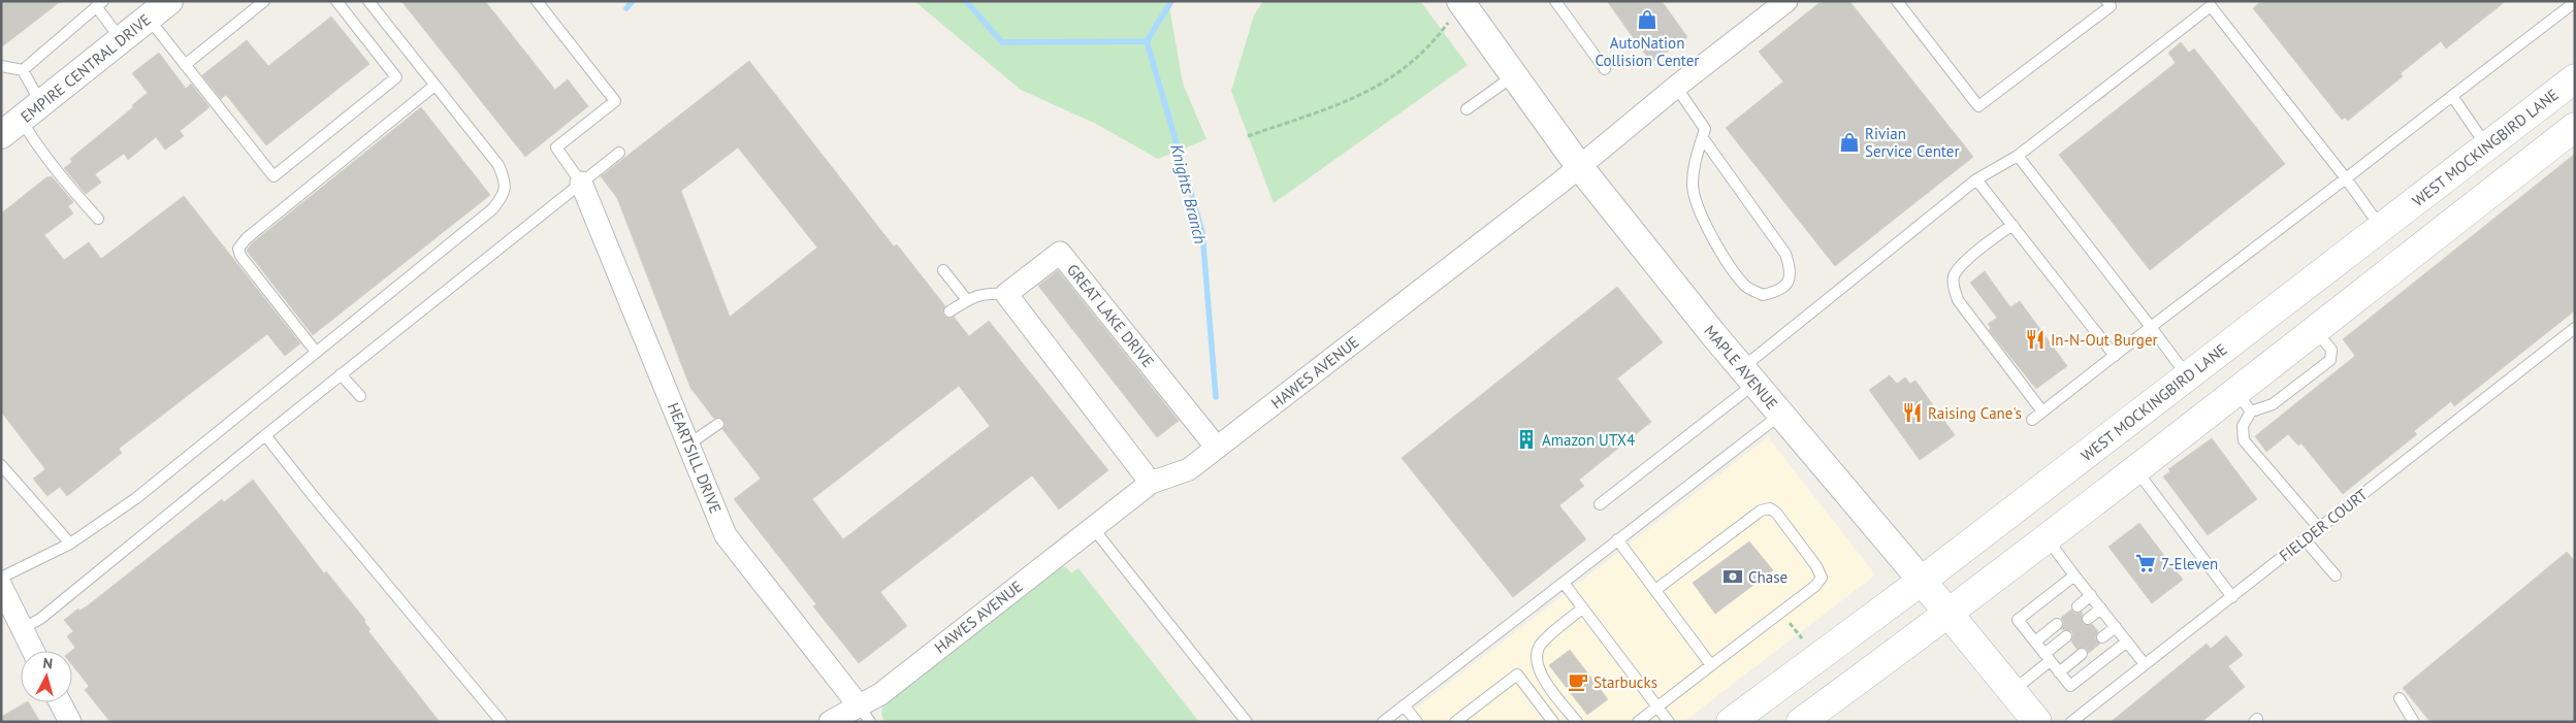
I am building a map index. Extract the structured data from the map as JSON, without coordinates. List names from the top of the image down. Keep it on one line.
{"streets":{"main road":["WEST MOCKINGBIRD LANE","MAPLE AVENUE"],"street":["EMPIRE CENTRAL DRIVE","GREAT LAKE DRIVE","HAWES AVENUE","HEARTSILL DRIVE"],"lane":["FIELDER COURT"]},"crossings":[["WEST MOCKINGBIRD LANE","MAPLE AVENUE"],["GREAT LAKE DRIVE","HAWES AVENUE"],["MAPLE AVENUE","HAWES AVENUE"],["HAWES AVENUE","HEARTSILL DRIVE"]],"water":["Knights Branch"],"places":{"shop":["AutoNation Collision Center","Rivian Service Center"],"restaurant":["In-N-Out Burger","Raising Cane's"],"building":["Amazon UTX4"],"supermarket":["7-Eleven"],"bank":["Chase"],"cafe":["Starbucks"]},"north":"top"}
